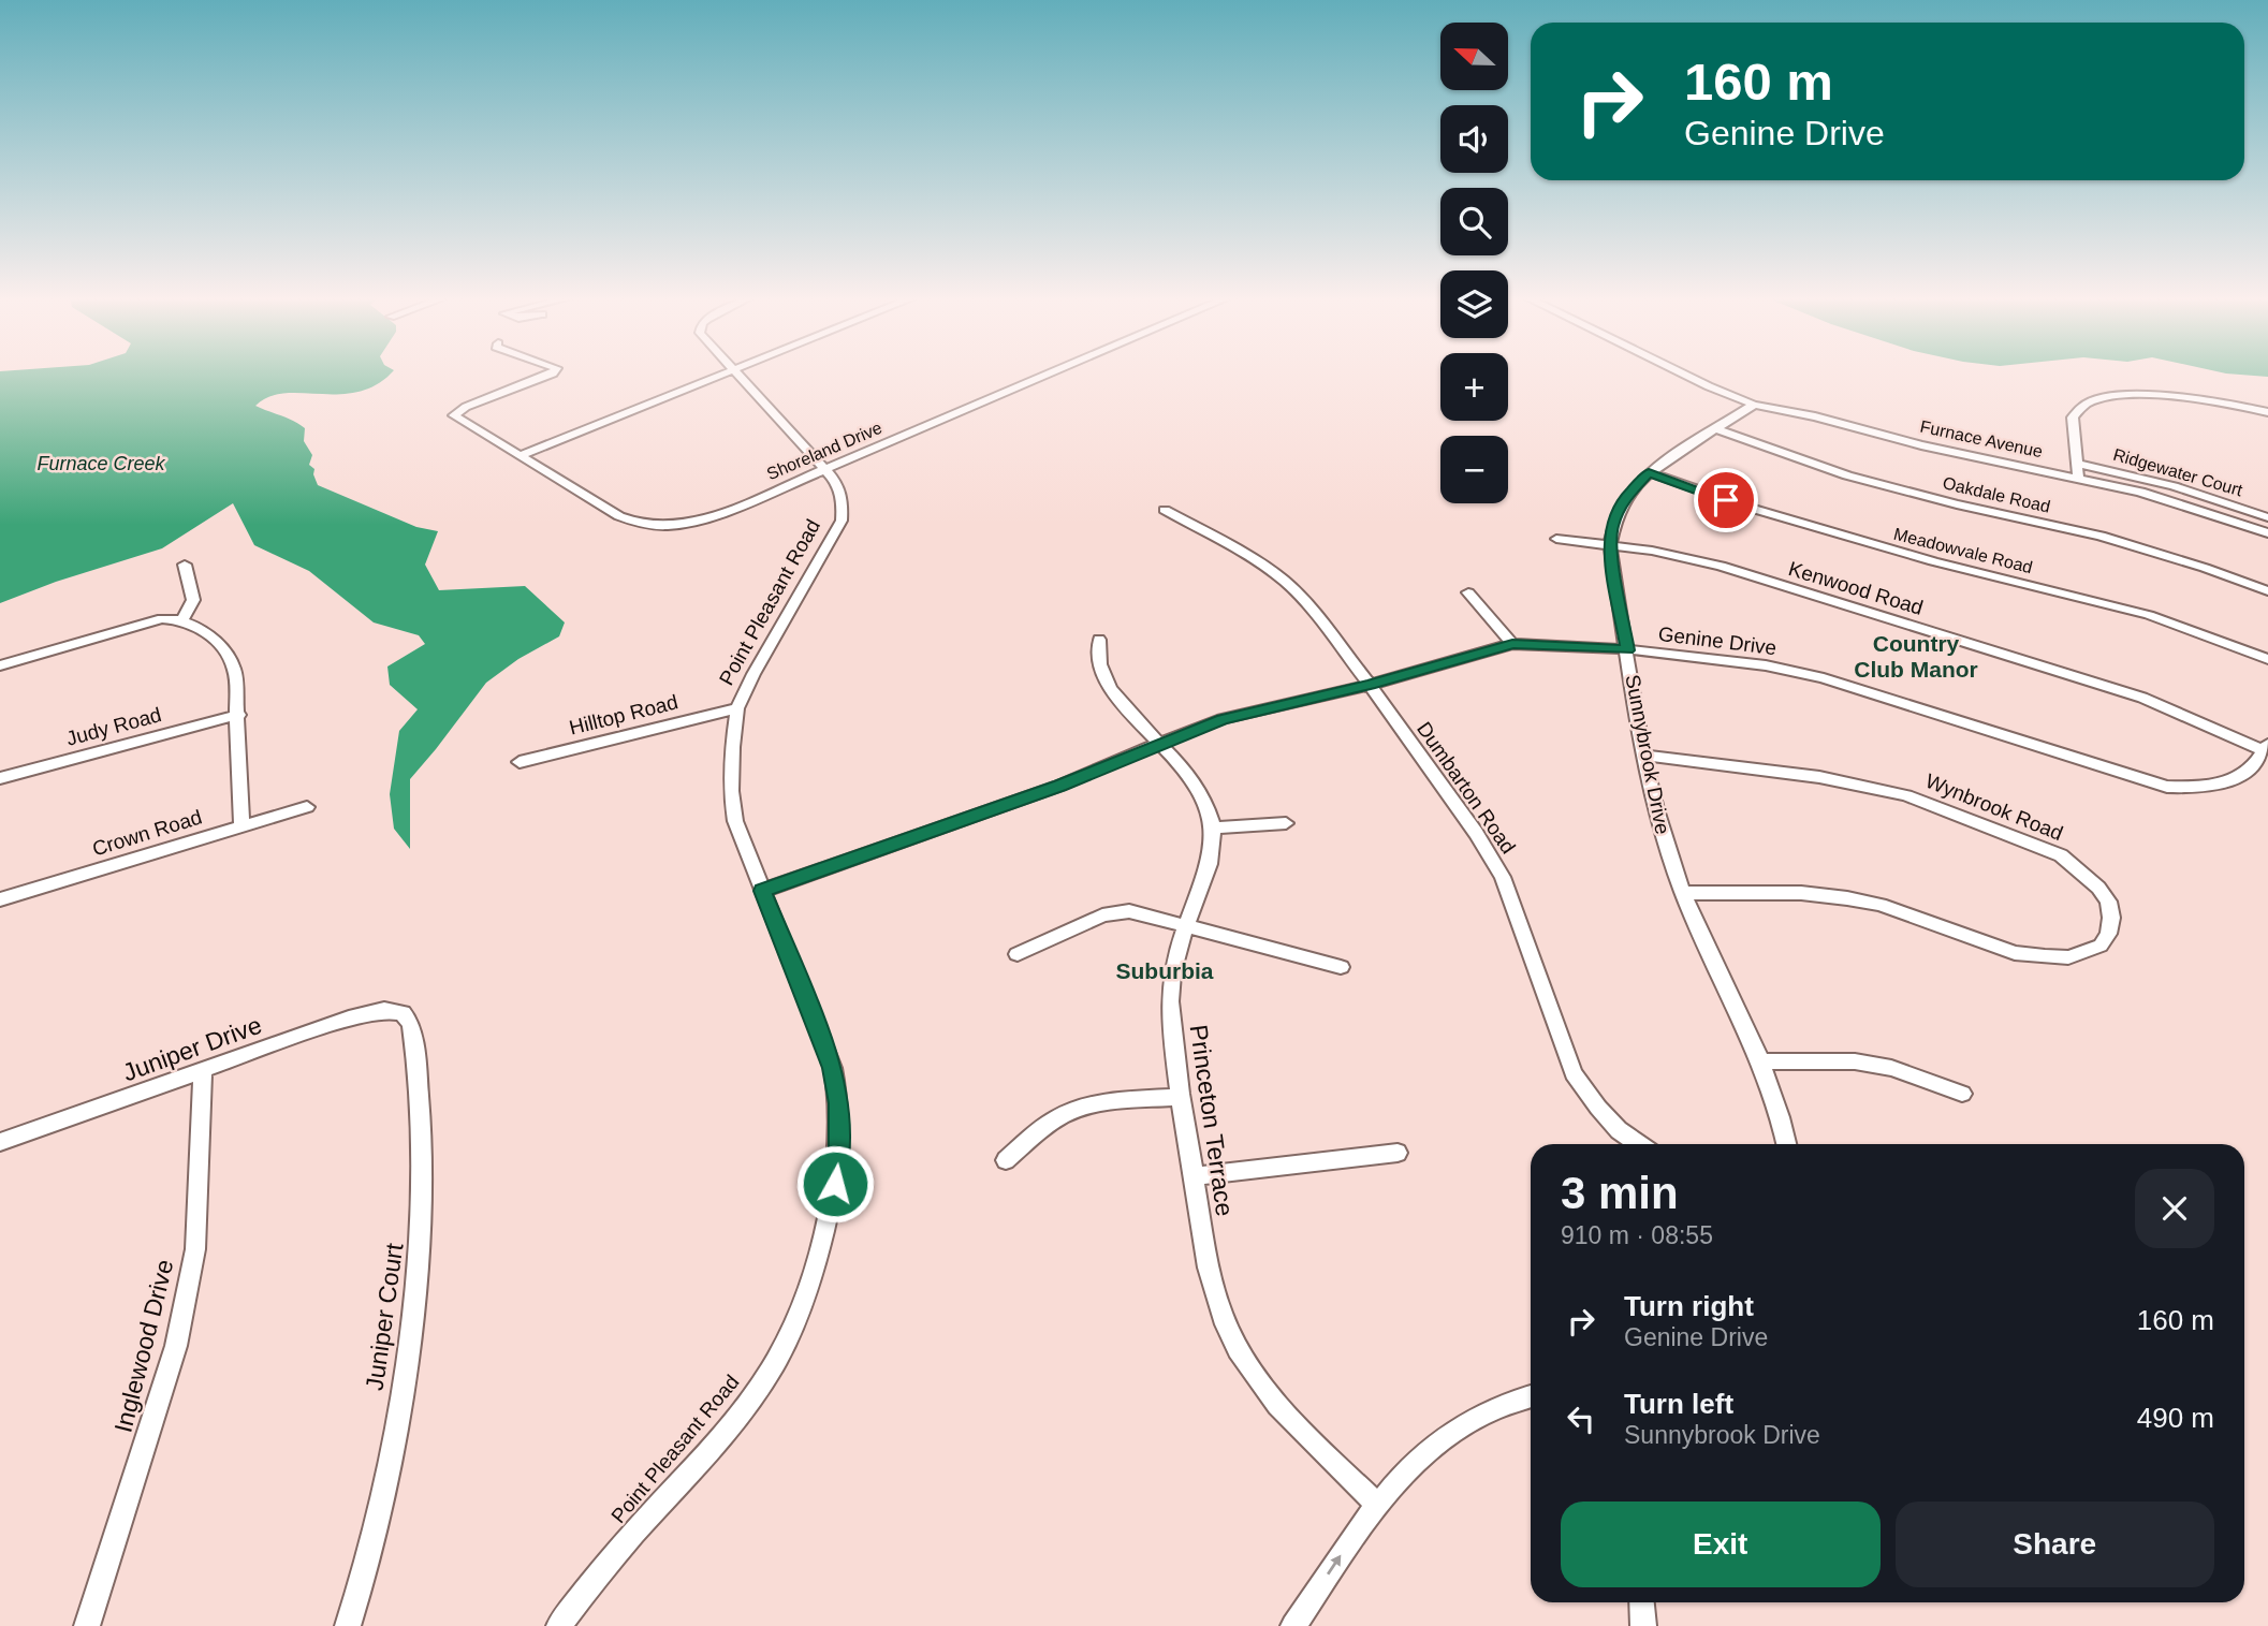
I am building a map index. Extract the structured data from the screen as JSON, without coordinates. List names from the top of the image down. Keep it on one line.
{"streets":{"street":["Furnace Avenue","Shoreland Drive","Ridgewater Court","Oakdale Road","Meadowvale Road","Kenwood Road","Point Pleasant Road","Genine Drive","Hilltop Road","Judy Road","Sunnybrook Drive","Dumbarton Road","Wynbrook Road","Crown Road","Juniper Drive","Princeton Terrace","Juniper Court","Inglewood Drive"]},"crossings":[["Furnace Avenue","Sunnybrook Drive"],["Shoreland Drive","Point Pleasant Road"],["Oakdale Road","Sunnybrook Drive"],["Meadowvale Road","Sunnybrook Drive"],["Kenwood Road","Genine Drive"],["Kenwood Road","Sunnybrook Drive"],["Point Pleasant Road","Genine Drive"],["Point Pleasant Road","Hilltop Road"],["Genine Drive","Sunnybrook Drive"],["Genine Drive","Dumbarton Road"],["Genine Drive","Princeton Terrace"],["Sunnybrook Drive","Wynbrook Road"],["Juniper Drive","Juniper Court"],["Juniper Drive","Inglewood Drive"]],"districts":["Country Club Manor","Suburbia"],"water":["Furnace Creek"],"north":"left","page":{"map_buttons":["+","−"],"turn":["160 m","Genine Drive"],"heading":["3 min","910 m · 08:55"],"list":[{"name":"Turn right","note":"Genine Drive","value":"160 m"},{"name":"Turn left","note":"Sunnybrook Drive","value":"490 m"}],"buttons":["Exit","Share"]}}
